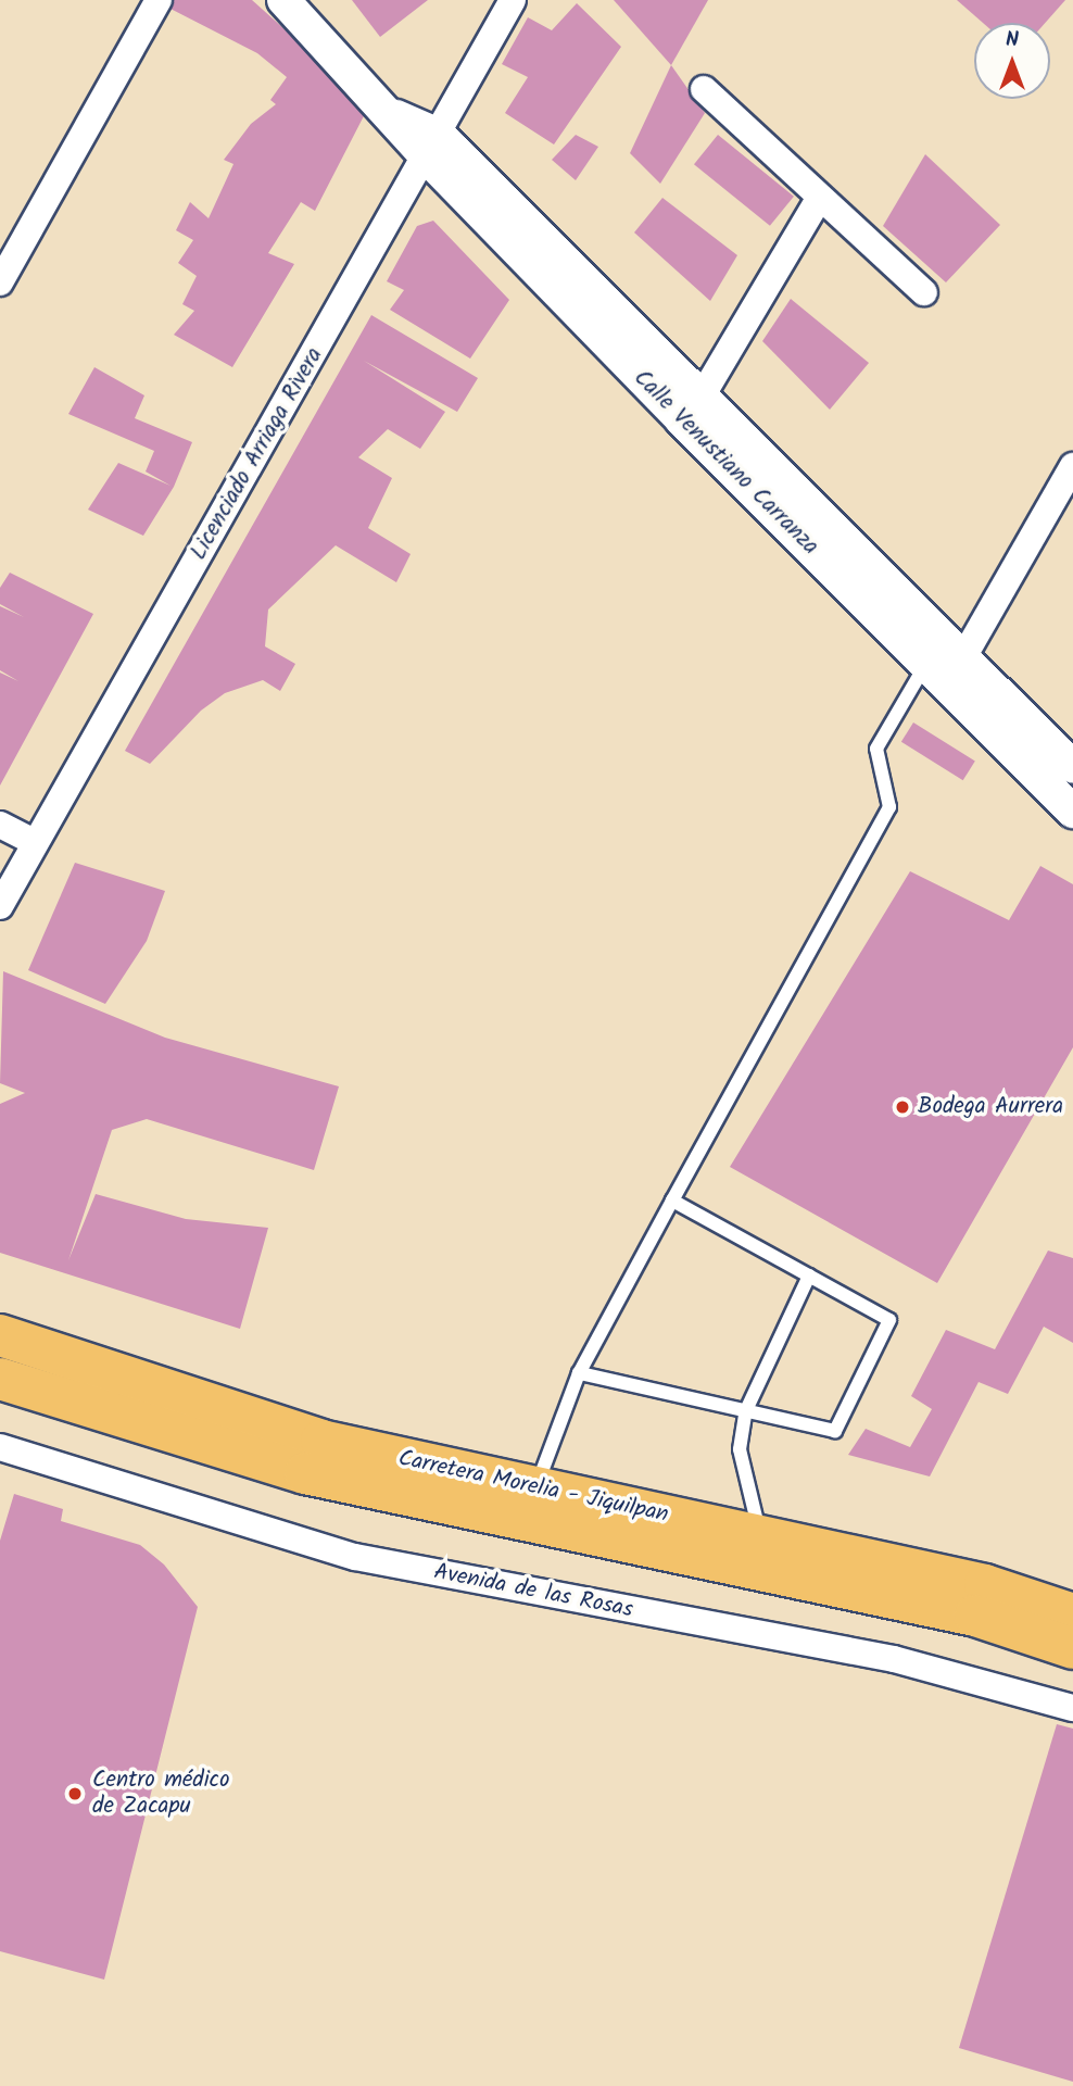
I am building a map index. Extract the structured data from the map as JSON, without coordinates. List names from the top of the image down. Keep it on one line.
{"streets":{"main road":["Carretera Morelia - Jiquilpan"],"street":["Licenciado Arriaga Rivera","Calle Venustiano Carranza","Avenida de las Rosas"]},"crossings":[["Licenciado Arriaga Rivera","Calle Venustiano Carranza"]],"places":["Bodega Aurrera","Centro médico de Zacapu"],"north":"top"}
